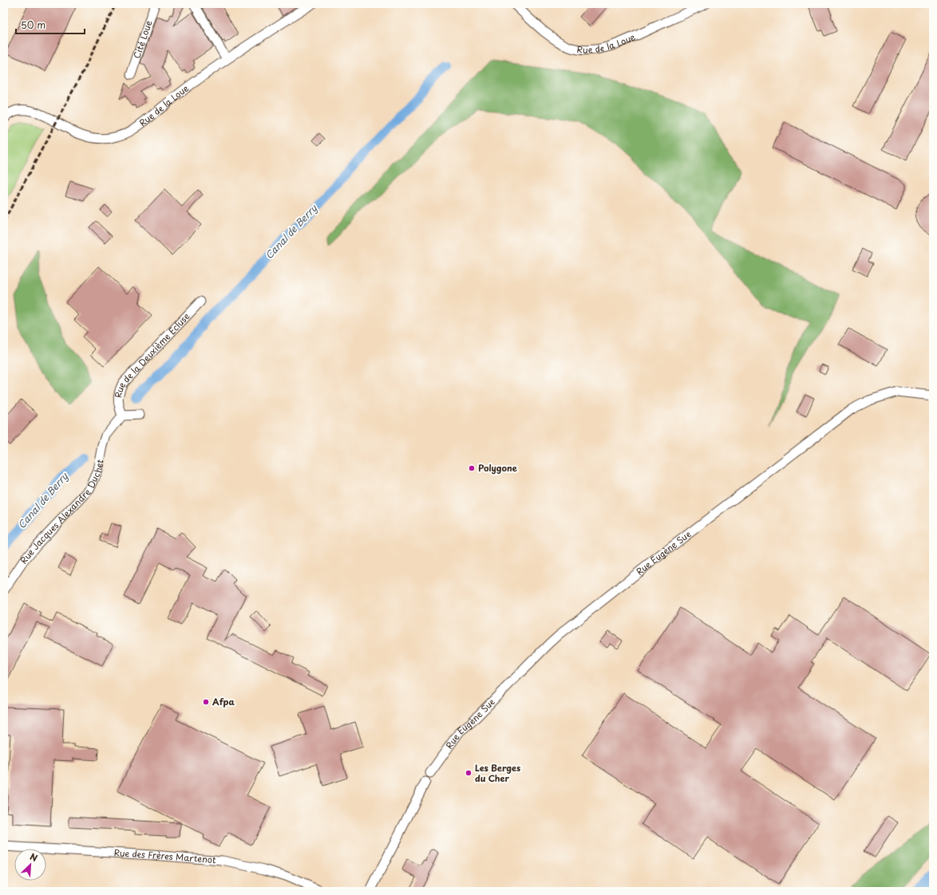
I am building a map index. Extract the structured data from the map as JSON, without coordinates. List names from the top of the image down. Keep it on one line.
{"streets":{"street":["Cité Loue","Rue de la Loue","Rue de la Deuxième Ecluse","Rue Jacques Alexandre Duchet","Rue Eugène Sue","Rue des Frères Martenot"]},"crossings":[["Rue de la Deuxième Ecluse","Rue Jacques Alexandre Duchet"]],"water":["Canal de Berry"],"places":["Polygone","Afpa","Les Berges du Cher"],"scale_bar":"50 m","north":"top right"}
